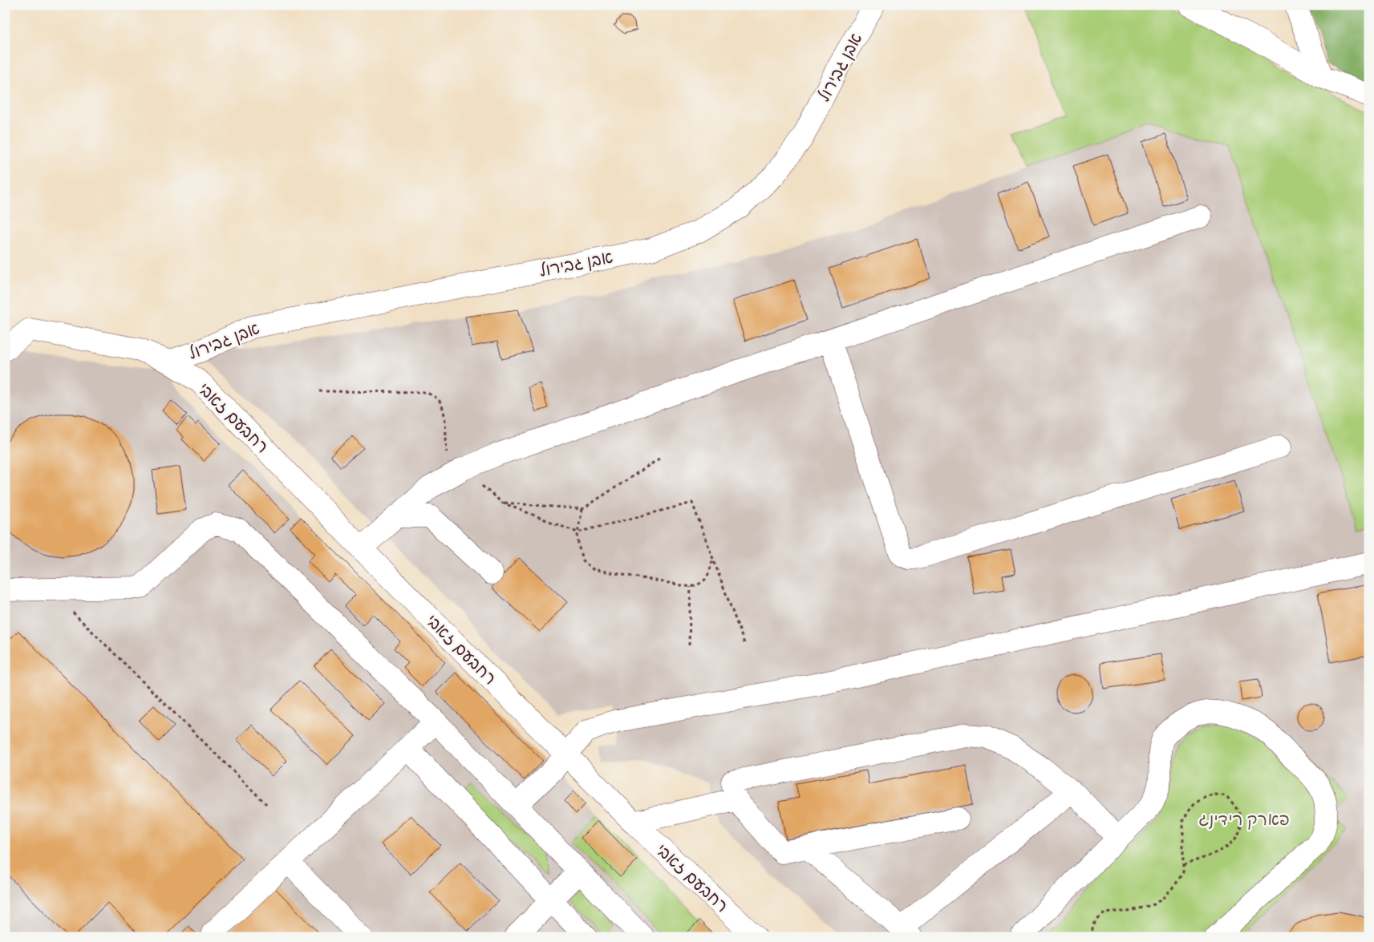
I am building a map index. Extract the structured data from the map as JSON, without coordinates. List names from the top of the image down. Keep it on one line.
{"streets":{"street":["אבן גבירול","רחבעם זאבי"]},"crossings":[["אבן גבירול","רחבעם זאבי"]],"parks":["פארק רידינג"]}
